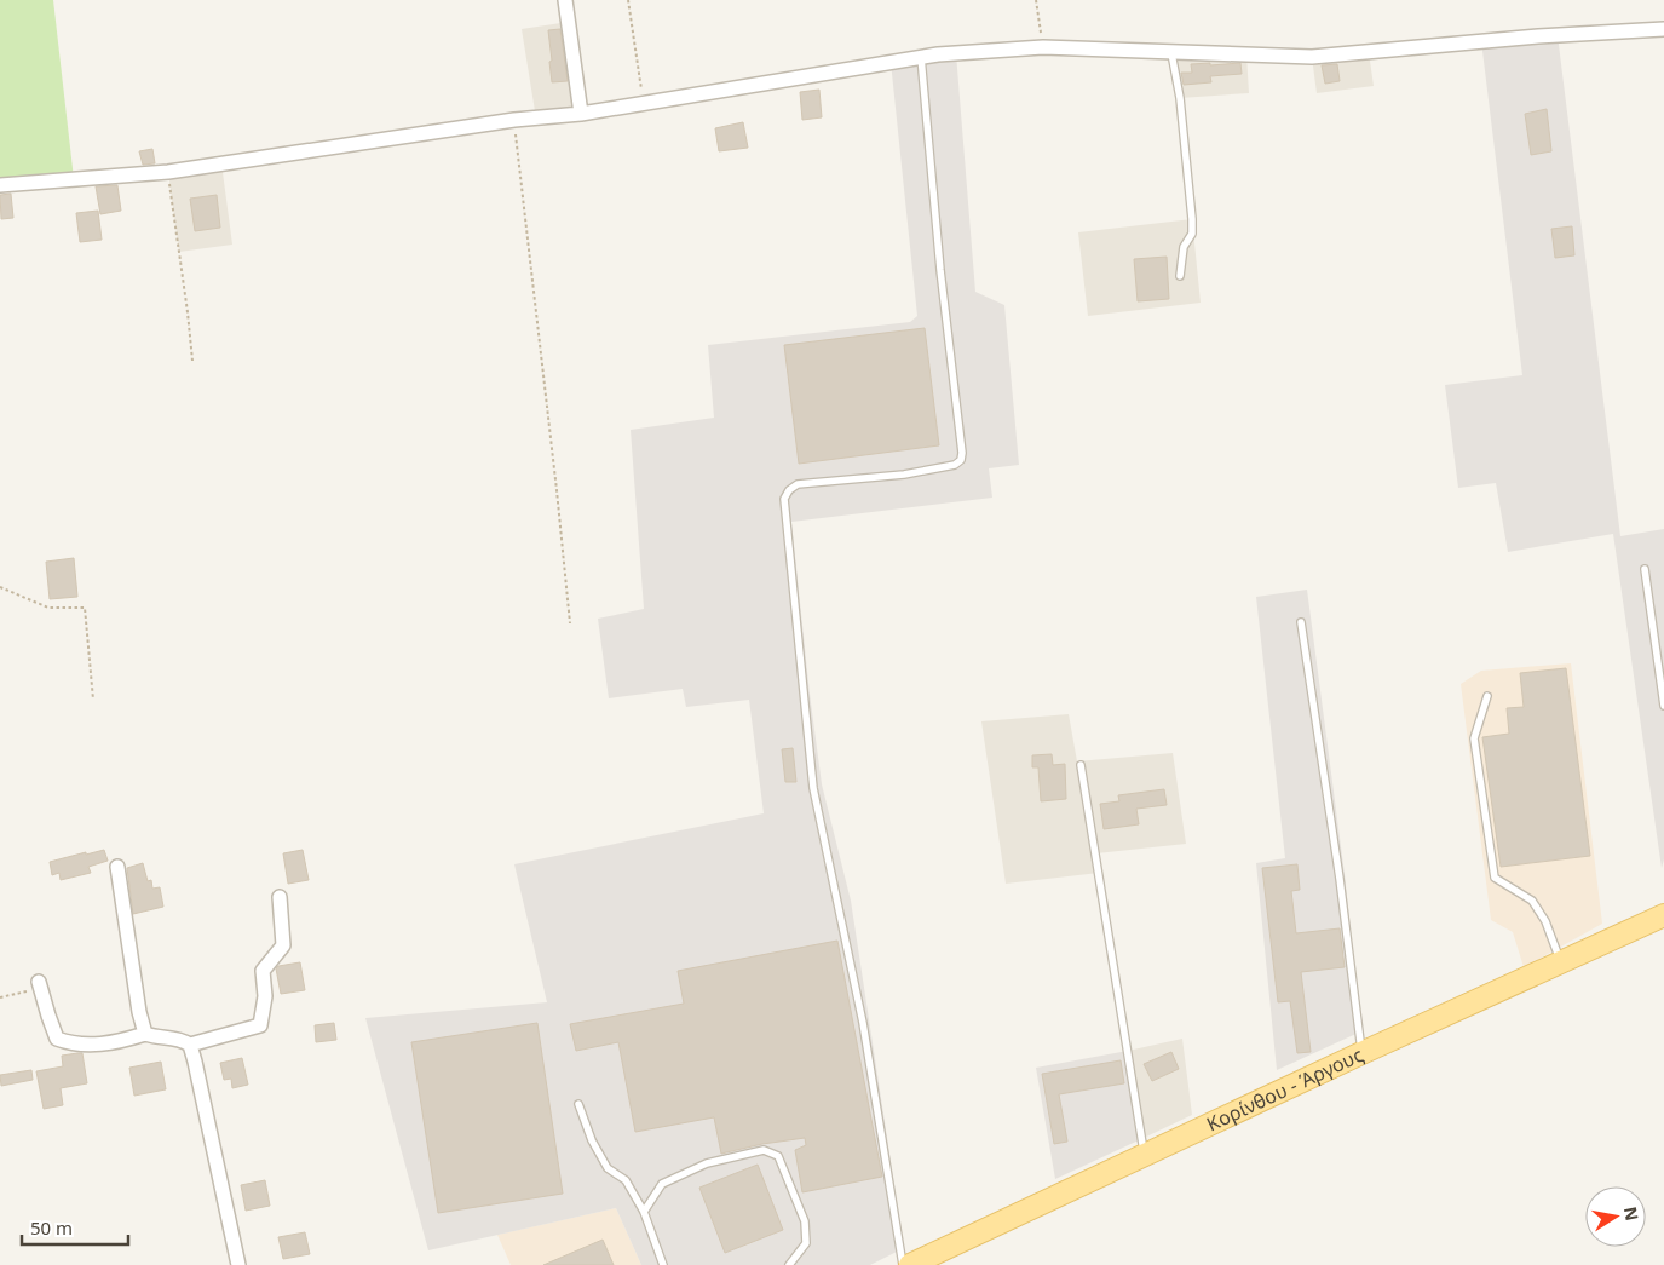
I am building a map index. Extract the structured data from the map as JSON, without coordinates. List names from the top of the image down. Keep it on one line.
{"streets":{"main road":["Κορίνθου - Άργους"]},"scale_bar":"50 m","north":"right"}
